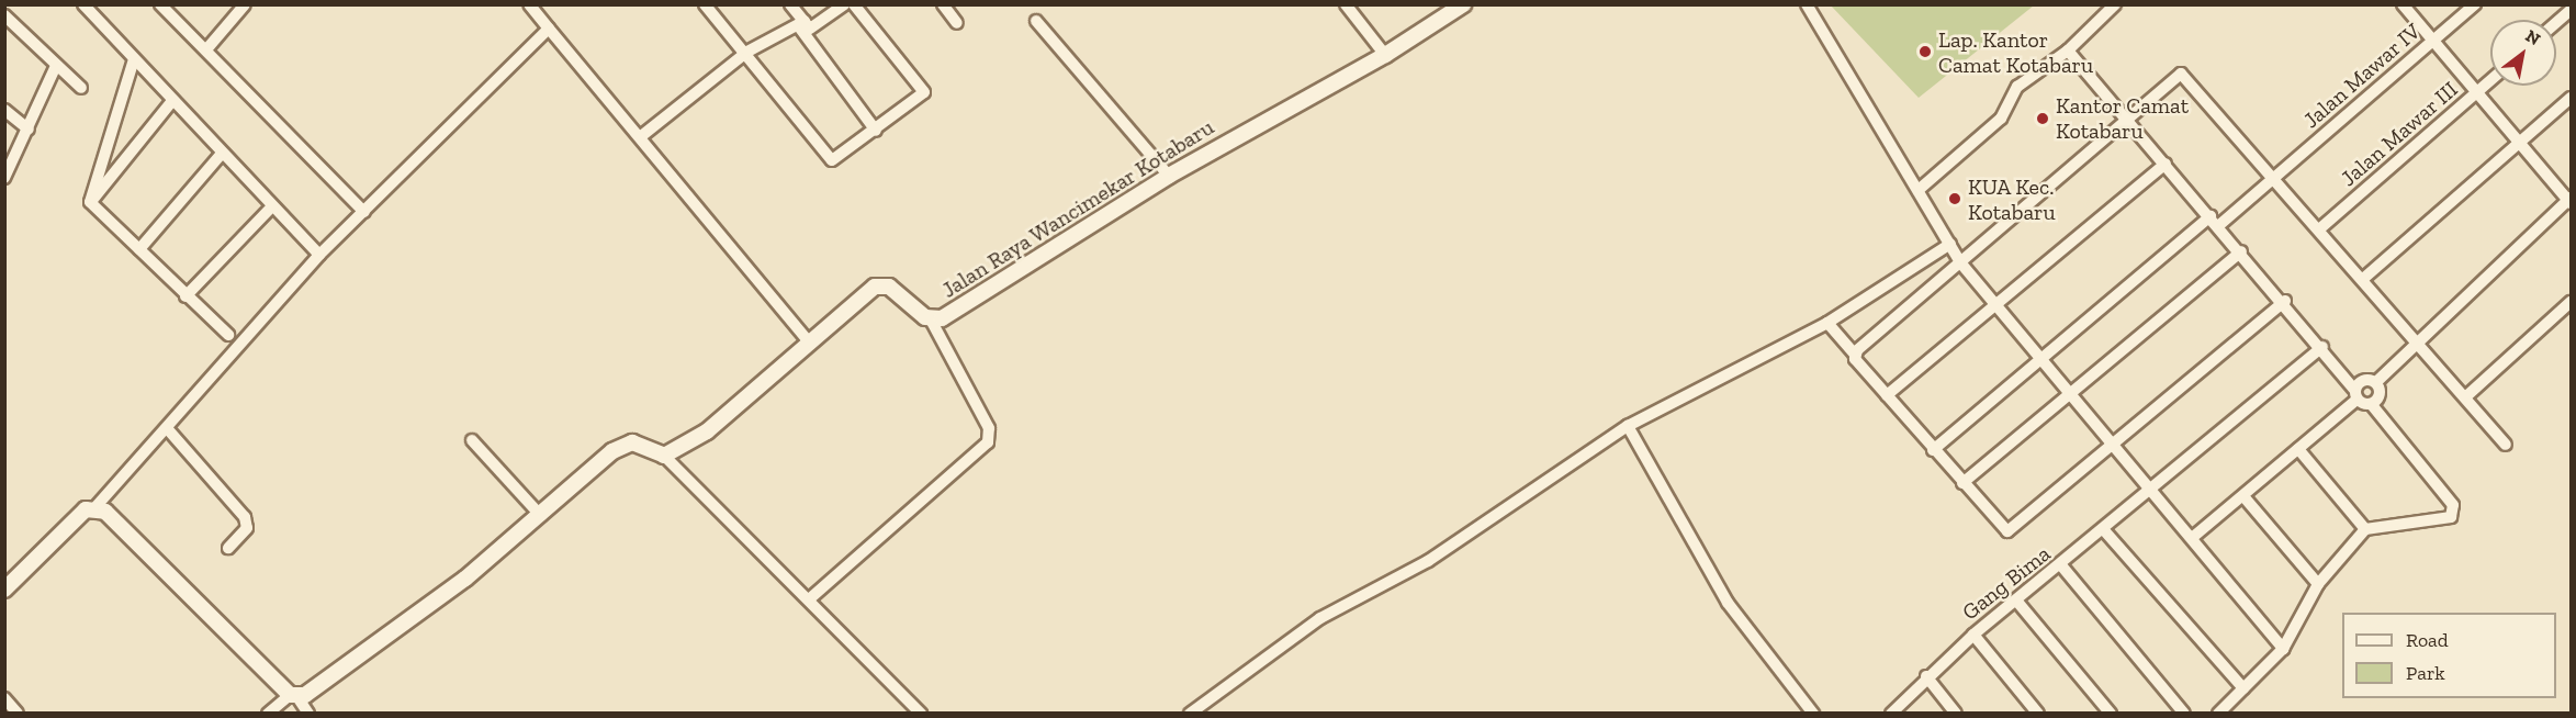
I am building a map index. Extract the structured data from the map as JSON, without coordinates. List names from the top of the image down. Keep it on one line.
{"streets":{"street":["Jalan Mawar IV","Jalan Mawar III","Jalan Raya Wancimekar Kotabaru","Gang Bima"]},"places":["Lap. Kantor Camat Kotabaru","Kantor Camat Kotabaru","KUA Kec. Kotabaru"],"legend":["Road","Park"],"north":"top right"}
